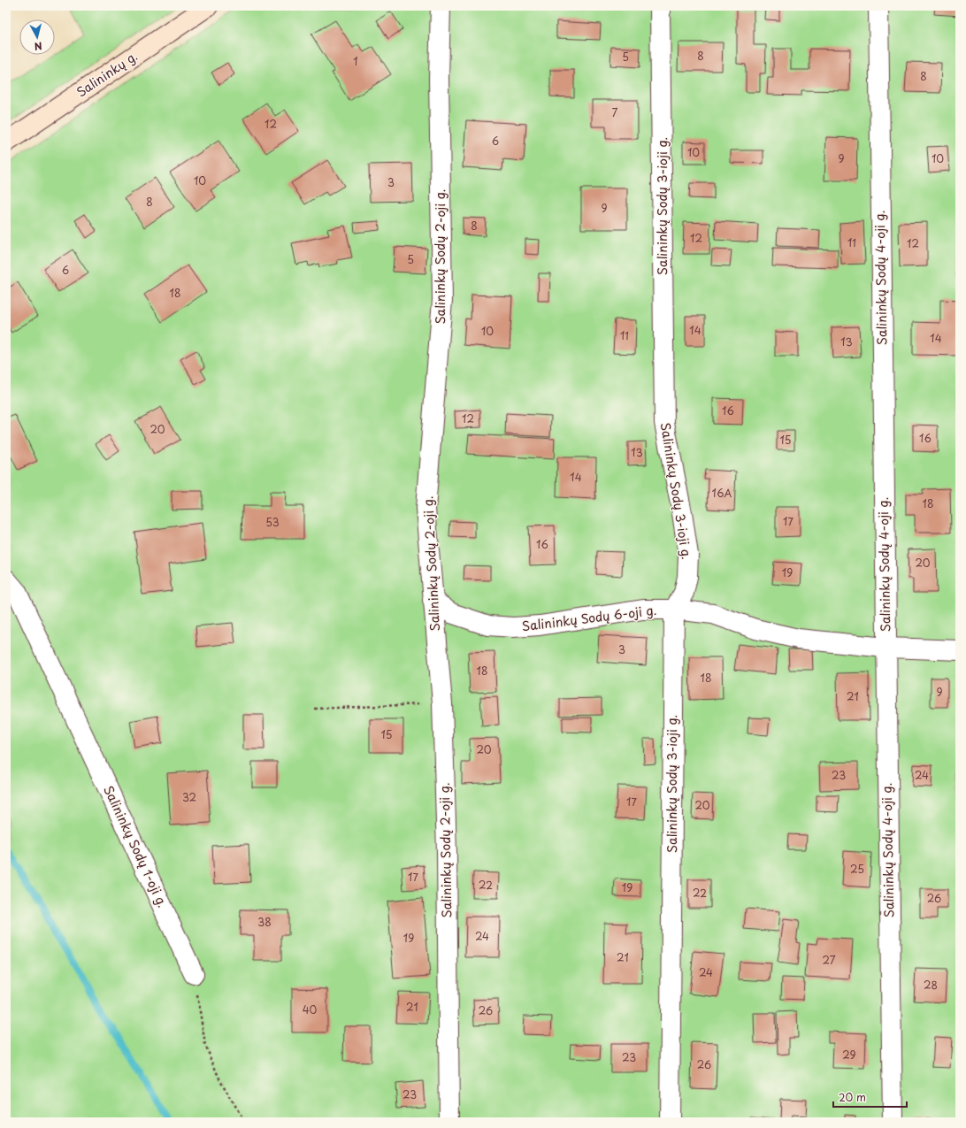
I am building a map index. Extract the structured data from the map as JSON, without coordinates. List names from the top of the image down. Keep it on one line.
{"streets":{"main road":["Salininkų g."],"street":["Salininkų Sodų 3-ioji g.","Salininkų Sodų 2-oji g.","Salininkų Sodų 4-oji g.","Salininkų Sodų 6-oji g.","Salininkų Sodų 1-oji g."]},"crossings":[["Salininkų Sodų 3-ioji g.","Salininkų Sodų 6-oji g."],["Salininkų Sodų 2-oji g.","Salininkų Sodų 6-oji g."],["Salininkų Sodų 4-oji g.","Salininkų Sodų 6-oji g."]],"house_numbers":["8","5","1","8","7","12","6","10","9","10","10","3","8","9","8","12","11","12","5","6","18","14","10","11","14","13","16","12","20","16","15","13","14","16A","18","17","53","16","20","19","3","18","18","9","21","15","20","23","24","32","17","20","25","17","22","19","22","26","38","24","19","21","27","24","28","21","40","26","29","23","26","23"],"scale_bar":"20 m","north":"bottom"}
